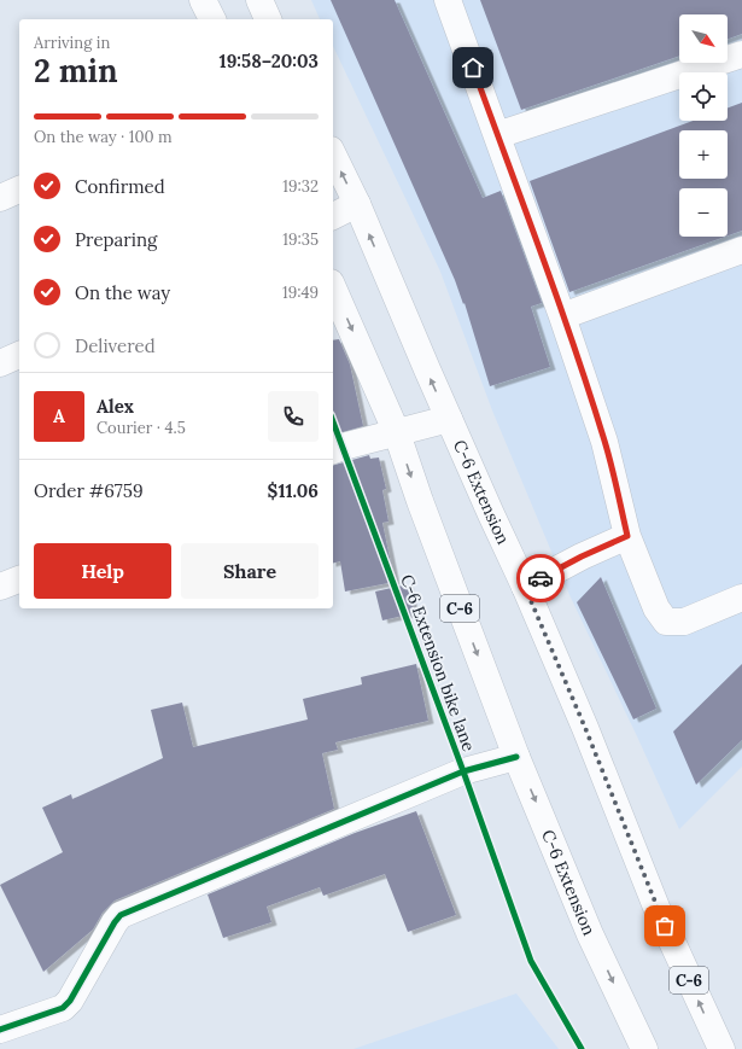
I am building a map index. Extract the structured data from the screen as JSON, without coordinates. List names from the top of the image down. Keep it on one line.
{"streets":{"main road":["C-6 Extension","C-6"],"cycle path":["C-6 Extension bike lane"]},"north":"bottom right","page":{"map_buttons":["+","−"],"heading":["2 min","Arriving in","19:58–20:03"],"panel":["Alex","Courier · 4.5","Order #6759","$11.06"],"bar":"On the way · 100 m","list":[["Confirmed","19:32"],["Preparing","19:35"],["On the way","19:49"],"Delivered"],"round":"A","buttons":["Help","Share"]}}
